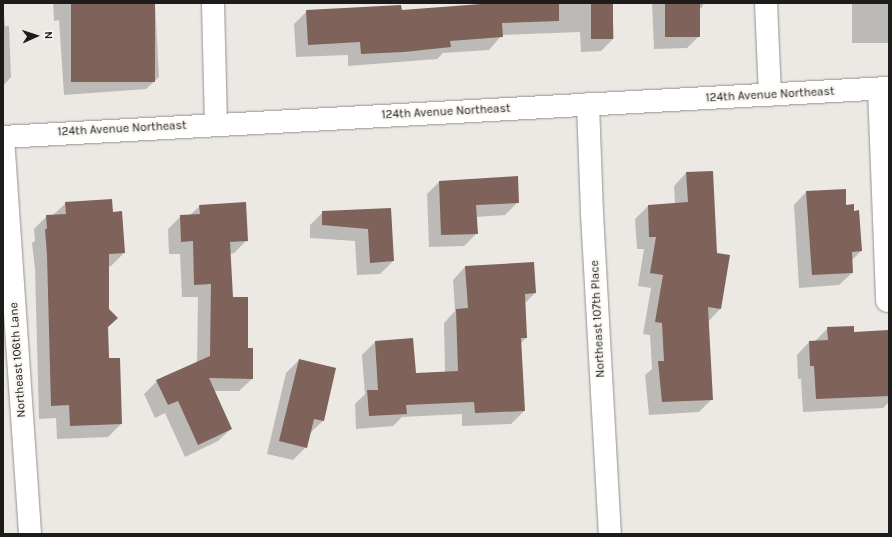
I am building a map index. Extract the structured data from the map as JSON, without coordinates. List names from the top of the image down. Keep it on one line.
{"streets":{"street":["124th Avenue Northeast","Northeast 107th Place","Northeast 106th Lane"]},"crossings":[["124th Avenue Northeast","Northeast 107th Place"],["124th Avenue Northeast","Northeast 106th Lane"]],"north":"right"}
